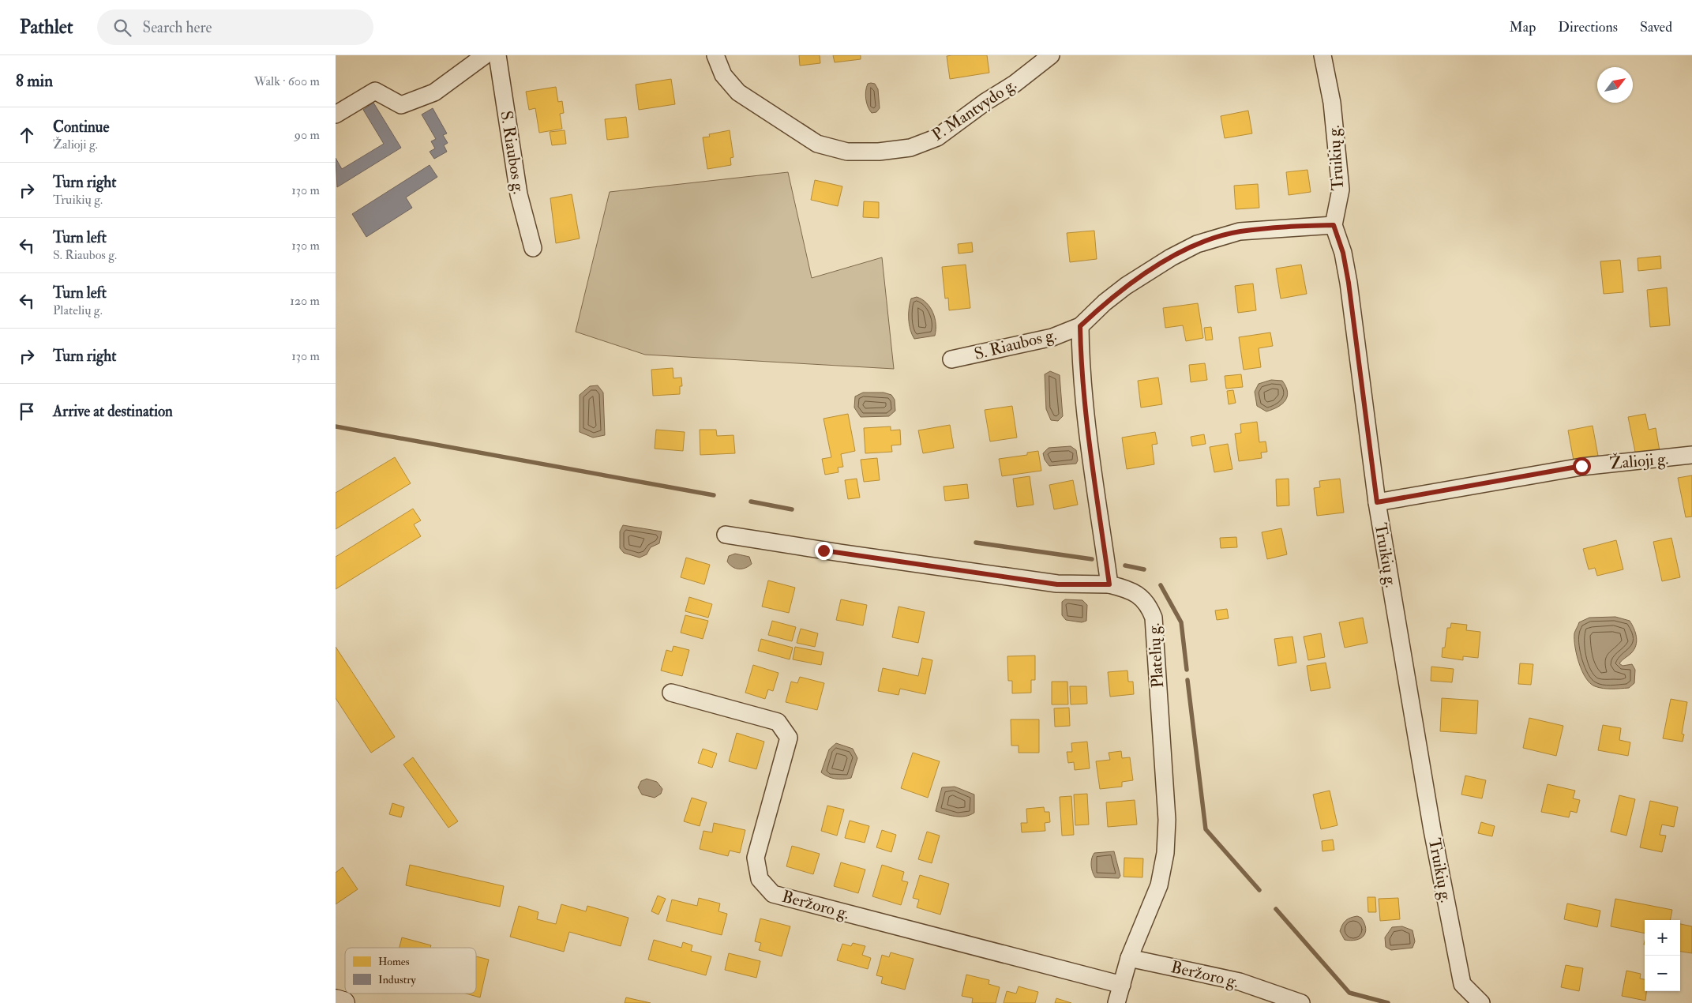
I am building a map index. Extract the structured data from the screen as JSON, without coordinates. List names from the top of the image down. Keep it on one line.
{"streets":{"street":["P. Mantvydo g.","S. Riaubos g.","Truikių g.","Žalioji g.","Platelių g.","Beržoro g."]},"crossings":[["S. Riaubos g.","Truikių g."],["Truikių g.","Žalioji g."],["Platelių g.","Beržoro g."]],"legend":["Homes","Industry"],"north":"top right","page":{"header":"Pathlet","search":"Search here","nav":["Map","Directions","Saved"],"heading":["8 min","Walk · 600 m"],"list":[["Continue","Žalioji g.","90 m"],["Turn right","Truikių g.","130 m"],["Turn left","S. Riaubos g.","130 m"],["Turn left","Platelių g.","120 m"],["Turn right","130 m"],"Arrive at destination"],"map_buttons":["+","−"]}}
